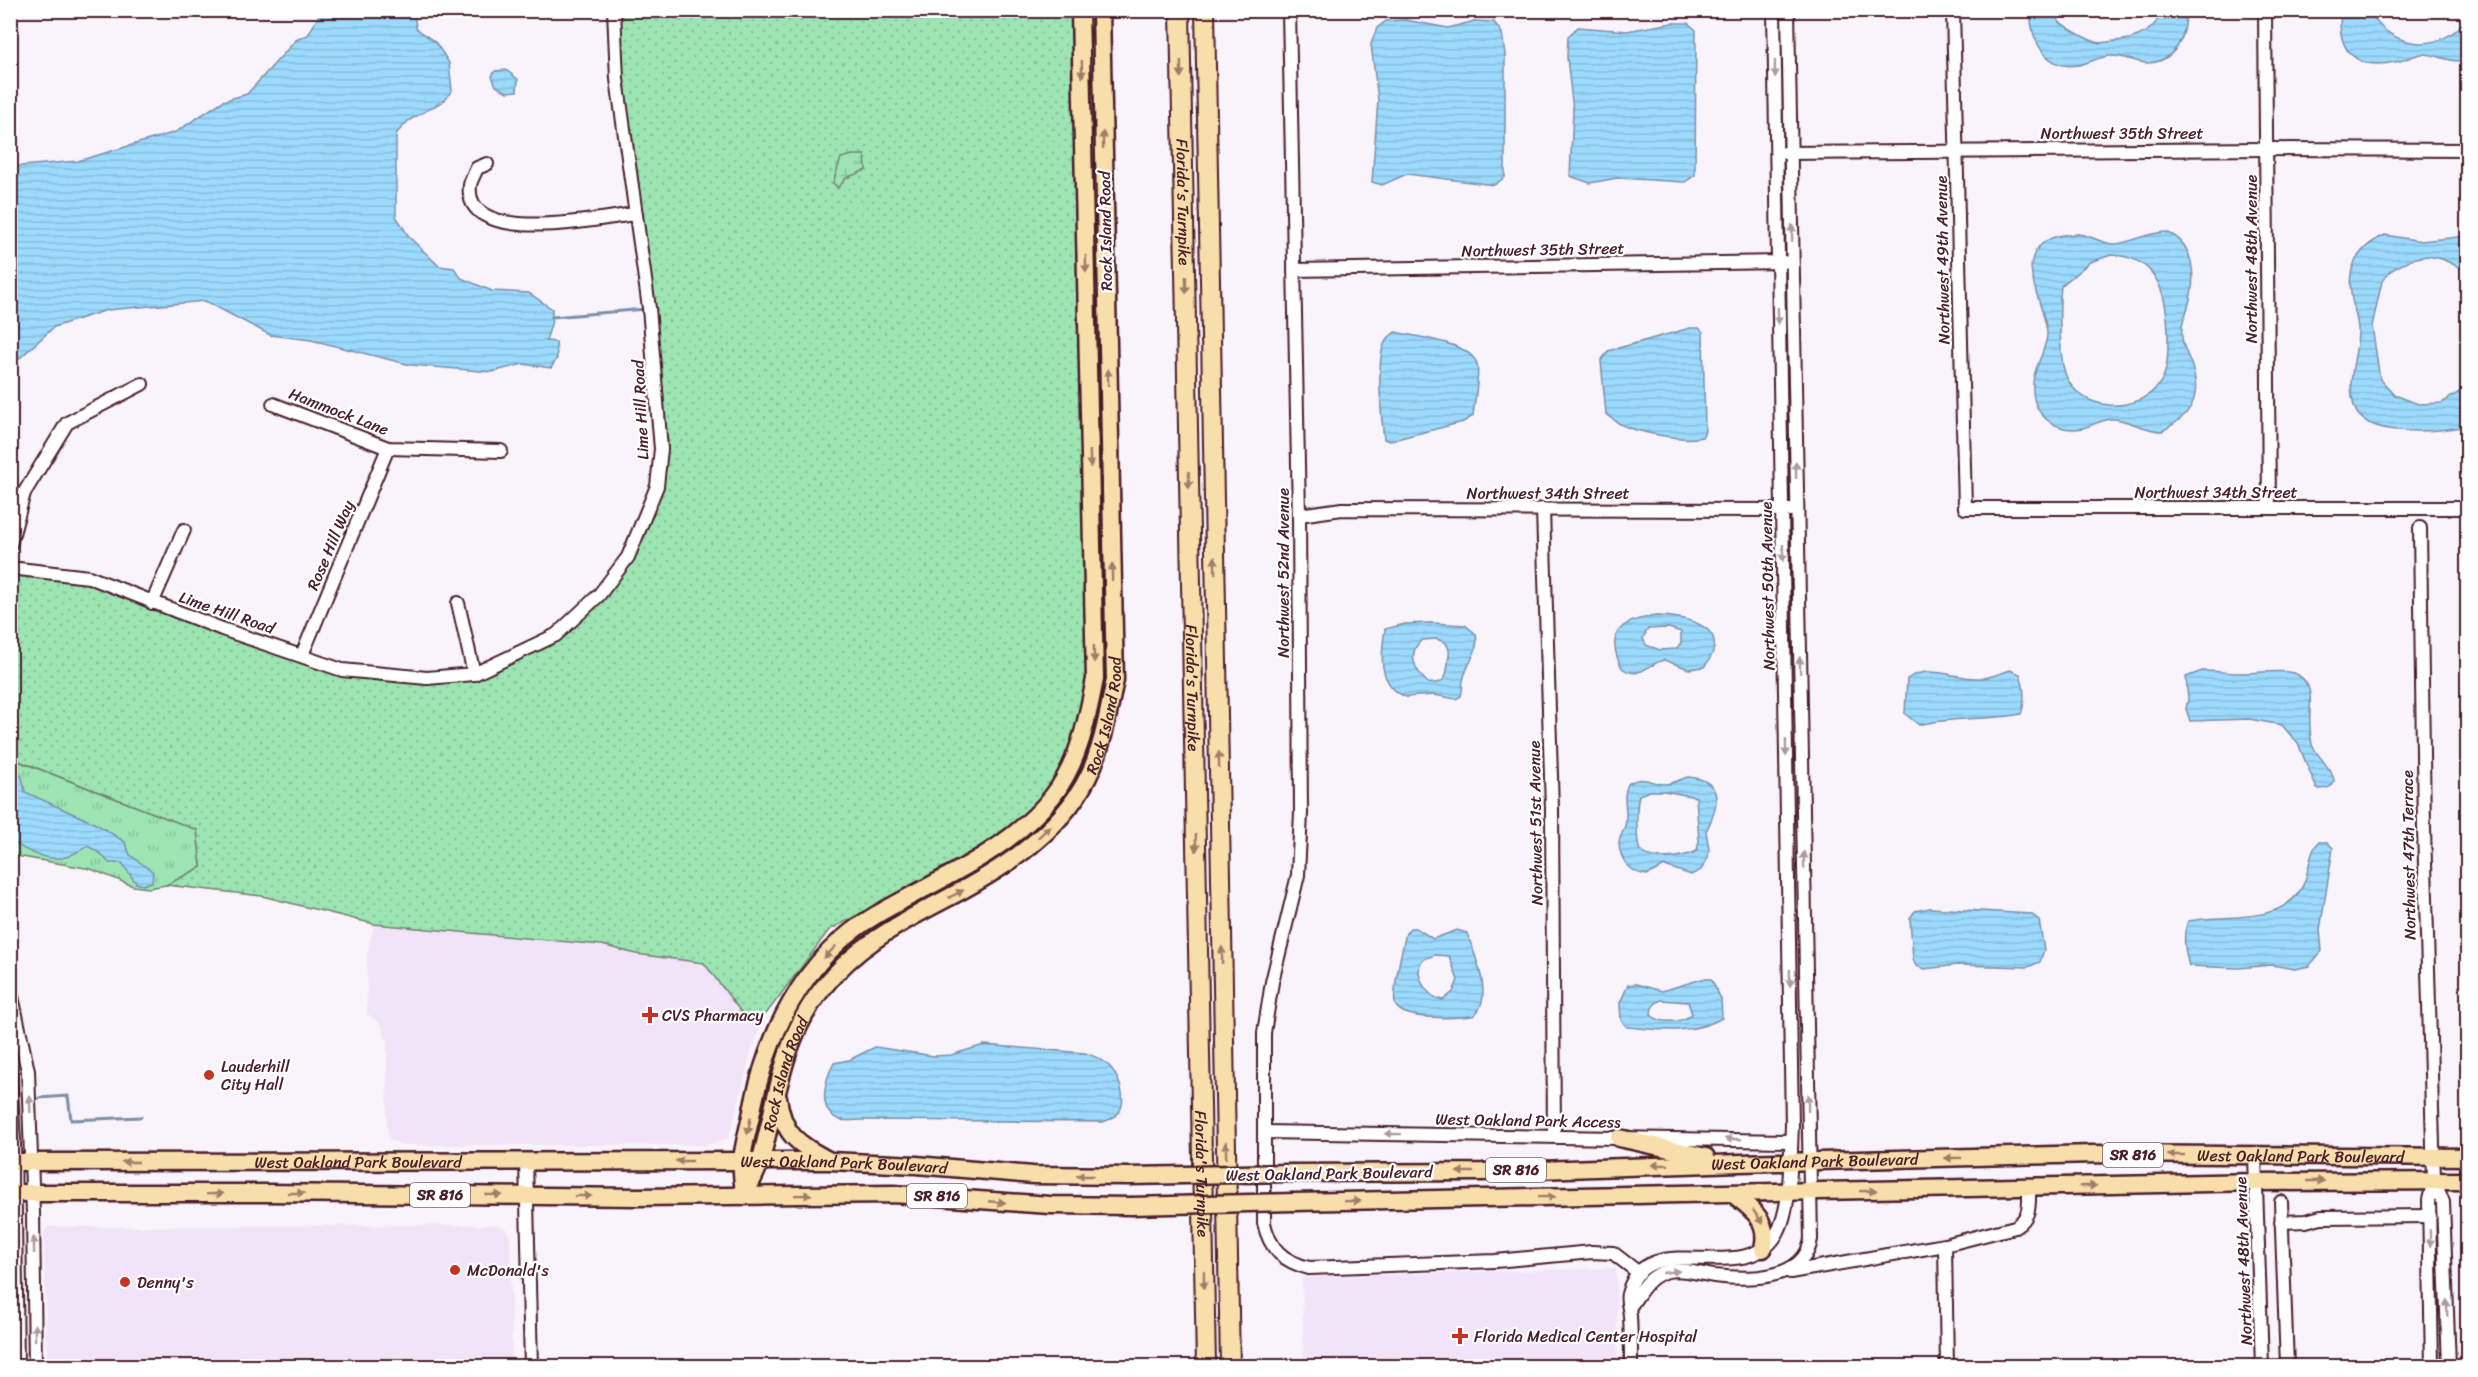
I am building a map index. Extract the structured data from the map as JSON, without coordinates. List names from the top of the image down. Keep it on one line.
{"streets":{"highway":["Florida's Turnpike"],"main road":["Rock Island Road","SR 816","West Oakland Park Boulevard"],"street":["Northwest 35th Street","Northwest 48th Avenue","Northwest 49th Avenue","Lime Hill Road","Hammock Lane","Northwest 34th Street","Rose Hill Way","Northwest 52nd Avenue","Northwest 50th Avenue","Northwest 51st Avenue","Northwest 47th Terrace","West Oakland Park Access"]},"crossings":[["Northwest 35th Street","Northwest 48th Avenue"],["Northwest 35th Street","Northwest 49th Avenue"],["Northwest 35th Street","Northwest 52nd Avenue"],["Northwest 35th Street","Northwest 50th Avenue"],["Rock Island Road","West Oakland Park Boulevard"],["Northwest 48th Avenue","Northwest 34th Street"],["Northwest 48th Avenue","West Oakland Park Boulevard"],["Northwest 49th Avenue","Northwest 34th Street"],["Lime Hill Road","Rose Hill Way"],["Hammock Lane","Rose Hill Way"],["Northwest 34th Street","Northwest 52nd Avenue"],["Northwest 34th Street","Northwest 50th Avenue"],["Northwest 34th Street","Northwest 51st Avenue"],["Northwest 52nd Avenue","West Oakland Park Access"],["Northwest 50th Avenue","West Oakland Park Access"],["Northwest 50th Avenue","West Oakland Park Boulevard"],["Northwest 51st Avenue","West Oakland Park Access"],["Northwest 47th Terrace","West Oakland Park Boulevard"]],"one_way":["West Oakland Park Access"],"places":{"health":["CVS Pharmacy","Florida Medical Center Hospital"],"other":["Lauderhill City Hall","McDonald's","Denny's"]}}
